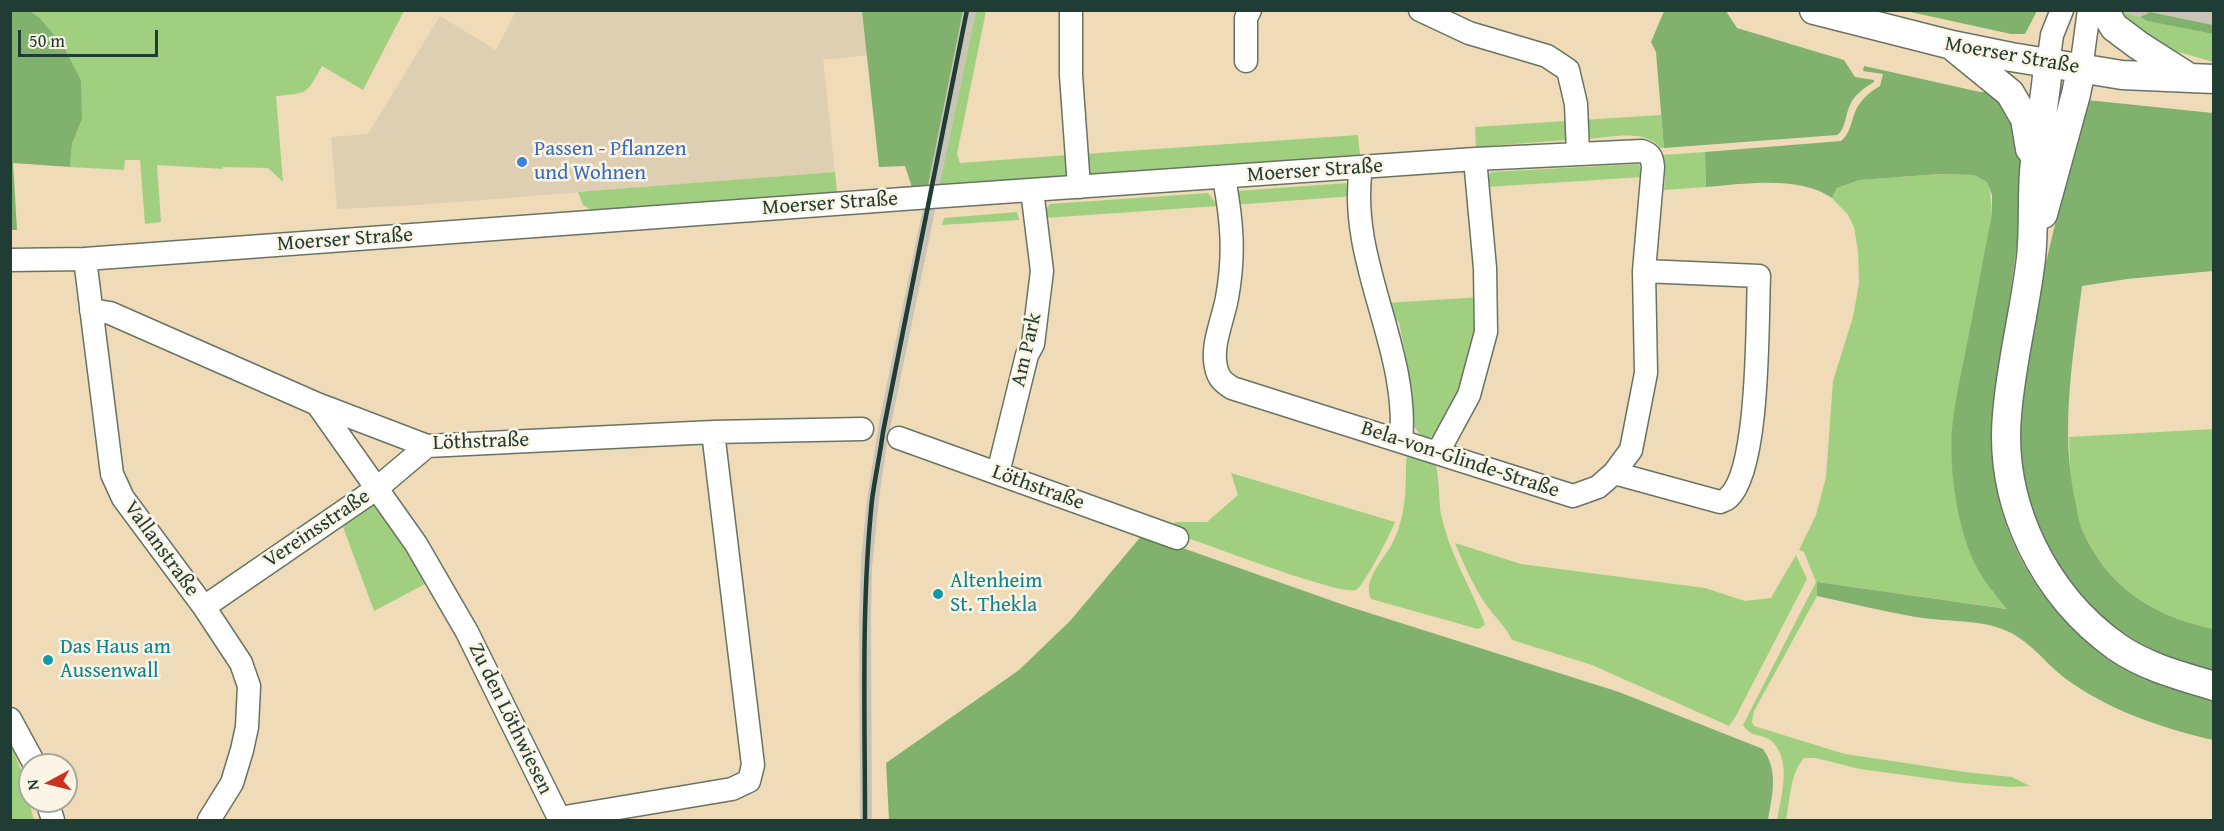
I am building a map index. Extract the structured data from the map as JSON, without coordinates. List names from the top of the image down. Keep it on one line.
{"streets":{"main road":["Moerser Straße"],"street":["Am Park","Löthstraße","Bela-von-Glinde-Straße","Vereinsstraße","Vallanstraße","Zu den Löthwiesen"]},"crossings":[["Moerser Straße","Am Park"],["Moerser Straße","Bela-von-Glinde-Straße"],["Moerser Straße","Vallanstraße"],["Am Park","Löthstraße"],["Löthstraße","Vereinsstraße"],["Löthstraße","Vallanstraße"],["Löthstraße","Zu den Löthwiesen"],["Vereinsstraße","Vallanstraße"],["Vereinsstraße","Zu den Löthwiesen"]],"places":["Passen - Pflanzen und Wohnen","Altenheim St. Thekla","Das Haus am Aussenwall"],"scale_bar":"50 m","north":"left"}
